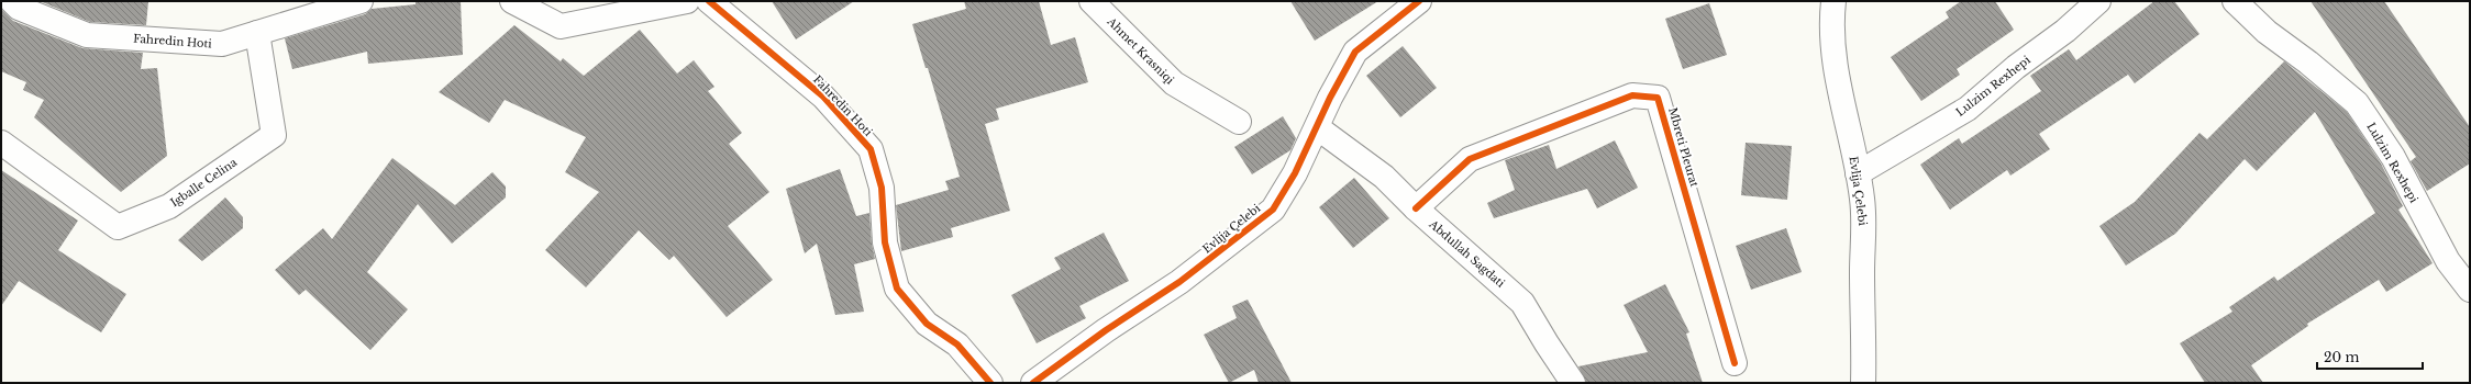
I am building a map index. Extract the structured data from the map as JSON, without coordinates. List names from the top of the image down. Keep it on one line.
{"streets":{"street":["Fahredin Hoti","Ahmet Krasniqi","Lulzim Rexhepi","Mbreti Pleurat","Igballe Celina","Evlija Çelebi","Abdullah Sagdati"]},"crossings":[["Fahredin Hoti","Igballe Celina"],["Lulzim Rexhepi","Evlija Çelebi"],["Mbreti Pleurat","Abdullah Sagdati"],["Evlija Çelebi","Abdullah Sagdati"]],"scale_bar":"20 m"}
